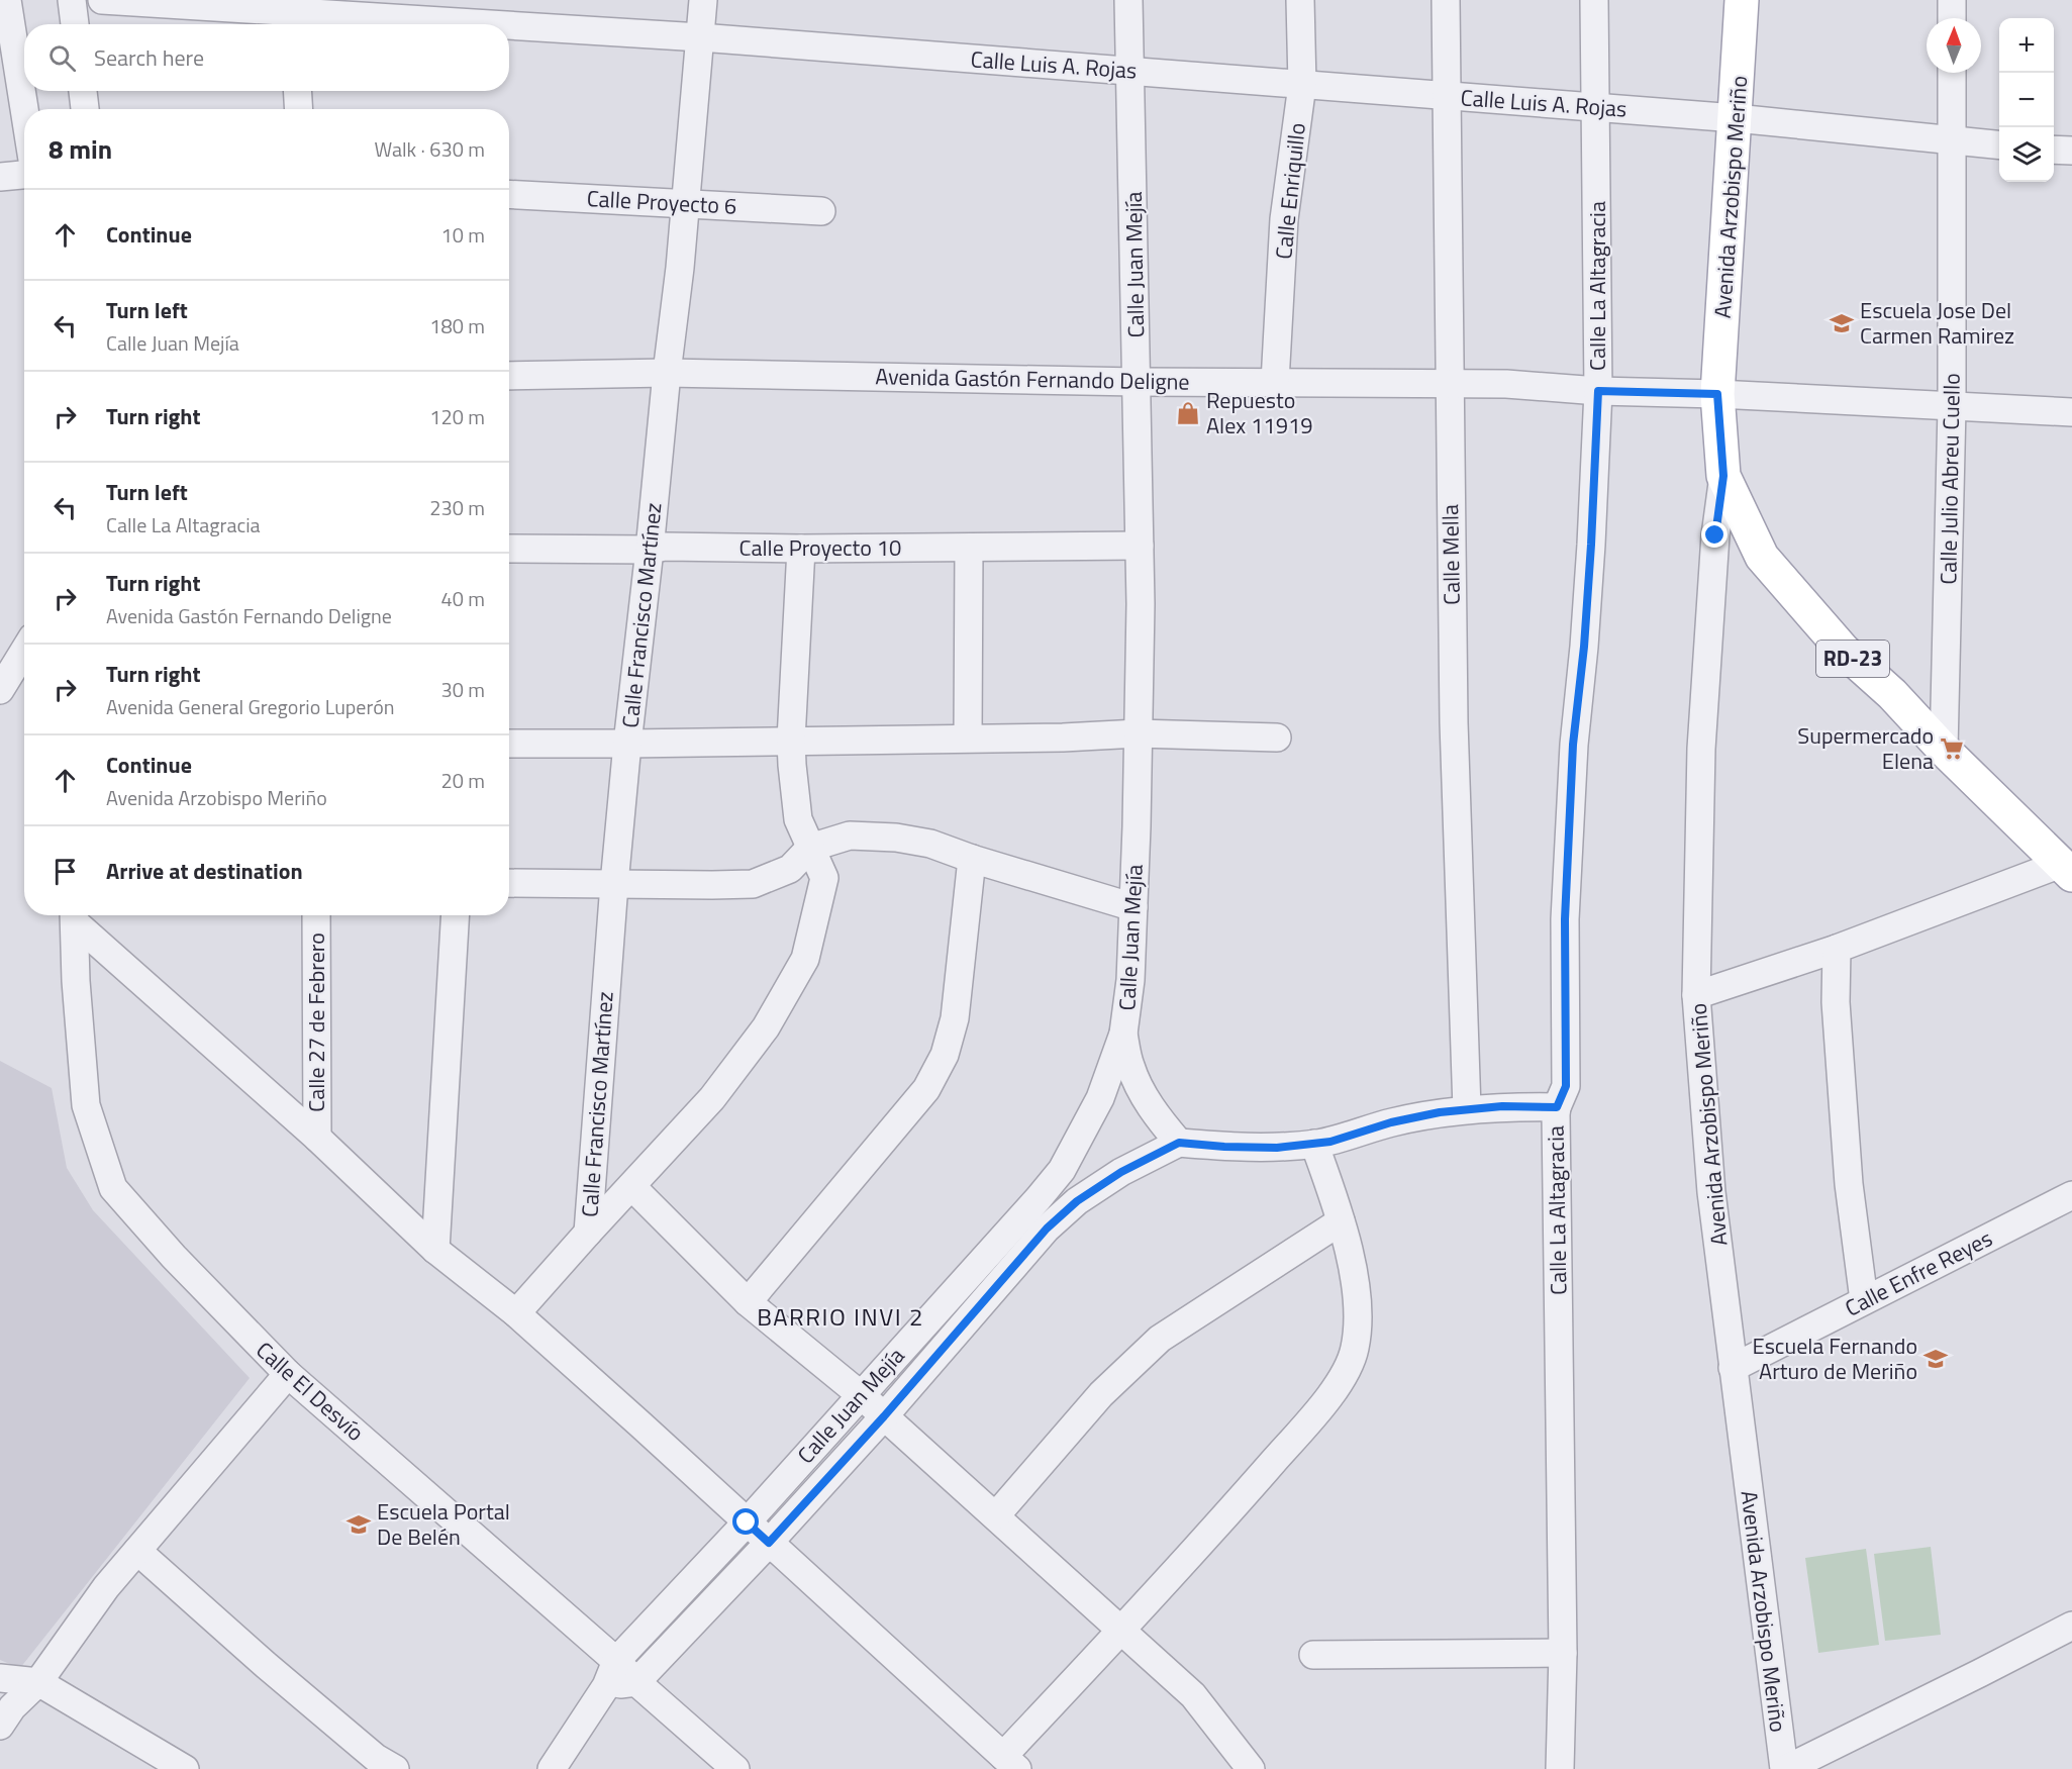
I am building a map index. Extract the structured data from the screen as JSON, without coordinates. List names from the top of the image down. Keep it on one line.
{"streets":{"main road":["Avenida Arzobispo Meriño","RD-23"],"street":["Calle Luis A. Rojas","Calle Enriquillo","Calle Proyecto 6","Calle Juan Mejía","Calle La Altagracia","Avenida Gastón Fernando Deligne","Calle Julio Abreu Cuello","Calle Proyecto 10","Calle Mella","Calle Francisco Martínez","Calle 27 de Febrero","Calle Enfre Reyes","Calle El Desvío"]},"crossings":[["Calle Luis A. Rojas","Calle Enriquillo"],["Calle Luis A. Rojas","Avenida Arzobispo Meriño"],["Calle Luis A. Rojas","Calle Juan Mejía"],["Calle Luis A. Rojas","Calle La Altagracia"],["Calle Luis A. Rojas","Calle Julio Abreu Cuello"],["Calle Luis A. Rojas","Calle Mella"],["Calle Luis A. Rojas","Calle Francisco Martínez"],["Calle Enriquillo","Avenida Gastón Fernando Deligne"],["Avenida Arzobispo Meriño","Avenida Gastón Fernando Deligne"],["Avenida Arzobispo Meriño","RD-23"],["Avenida Arzobispo Meriño","Calle Enfre Reyes"],["Calle Proyecto 6","Calle Francisco Martínez"],["Calle Juan Mejía","Avenida Gastón Fernando Deligne"],["Calle Juan Mejía","Calle Proyecto 10"],["Calle Juan Mejía","Calle El Desvío"],["Calle La Altagracia","Avenida Gastón Fernando Deligne"],["Avenida Gastón Fernando Deligne","Calle Julio Abreu Cuello"],["Avenida Gastón Fernando Deligne","Calle Mella"],["Avenida Gastón Fernando Deligne","Calle Francisco Martínez"],["Avenida Gastón Fernando Deligne","RD-23"],["Calle Julio Abreu Cuello","RD-23"],["Calle Proyecto 10","Calle Francisco Martínez"]],"districts":["BARRIO INVI 2"],"places":{"school or university":["Escuela Jose Del Carmen Ramirez","Escuela Fernando Arturo de Meriño","Escuela Portal De Belén"],"shop":["Repuesto Alex 11919"],"supermarket":["Supermercado Elena"]},"north":"top","page":{"map_buttons":["+","−"],"search":"Search here","heading":["8 min","Walk · 630 m"],"list":[["Continue","10 m"],["Turn left","Calle Juan Mejía","180 m"],["Turn right","120 m"],["Turn left","Calle La Altagracia","230 m"],["Turn right","Avenida Gastón Fernando Deligne","40 m"],["Turn right","Avenida General Gregorio Luperón","30 m"],["Continue","Avenida Arzobispo Meriño","20 m"],"Arrive at destination"]}}
